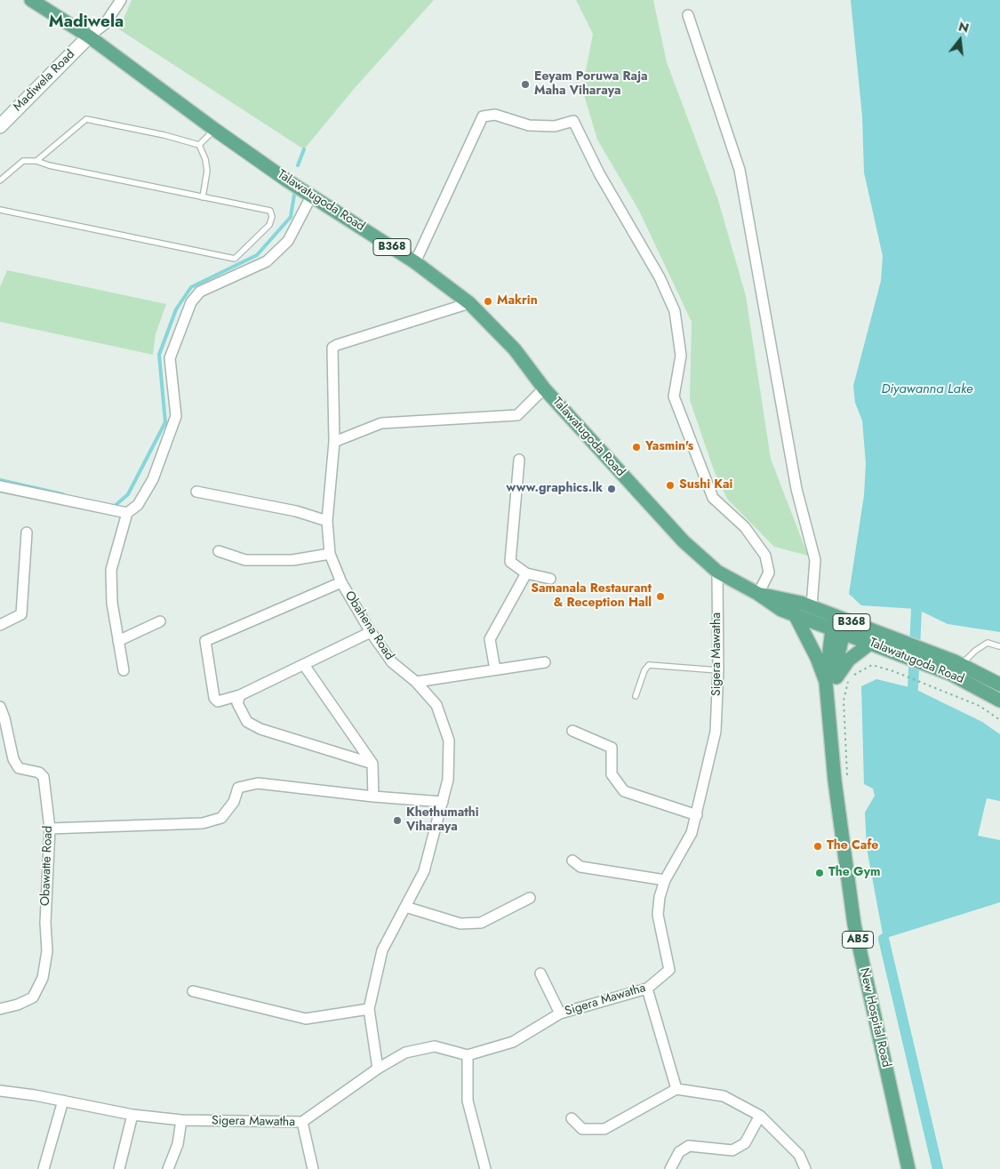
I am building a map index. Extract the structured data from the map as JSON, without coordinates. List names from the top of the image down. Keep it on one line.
{"streets":{"main road":["Madiwela Road","Talawatugoda Road","B368","AB5","New Hospital Road"],"street":["Obahena Road","Sigera Mawatha","Obawatte Road"]},"crossings":[["Madiwela Road","Talawatugoda Road"],["Talawatugoda Road","Obahena Road"],["Talawatugoda Road","Sigera Mawatha"],["Talawatugoda Road","AB5"],["Talawatugoda Road","New Hospital Road"],["Obahena Road","Sigera Mawatha"],["AB5","New Hospital Road"]],"districts":["Madiwela"],"water":["Diyawanna Lake"],"places":["Eeyam Poruwa Raja Maha Viharaya","Makrin","Yasmin's","Sushi Kai","www.graphics.lk","Samanala Restaurant & Reception Hall","Khethumathi Viharaya","The Cafe","The Gym"],"north":"top"}
